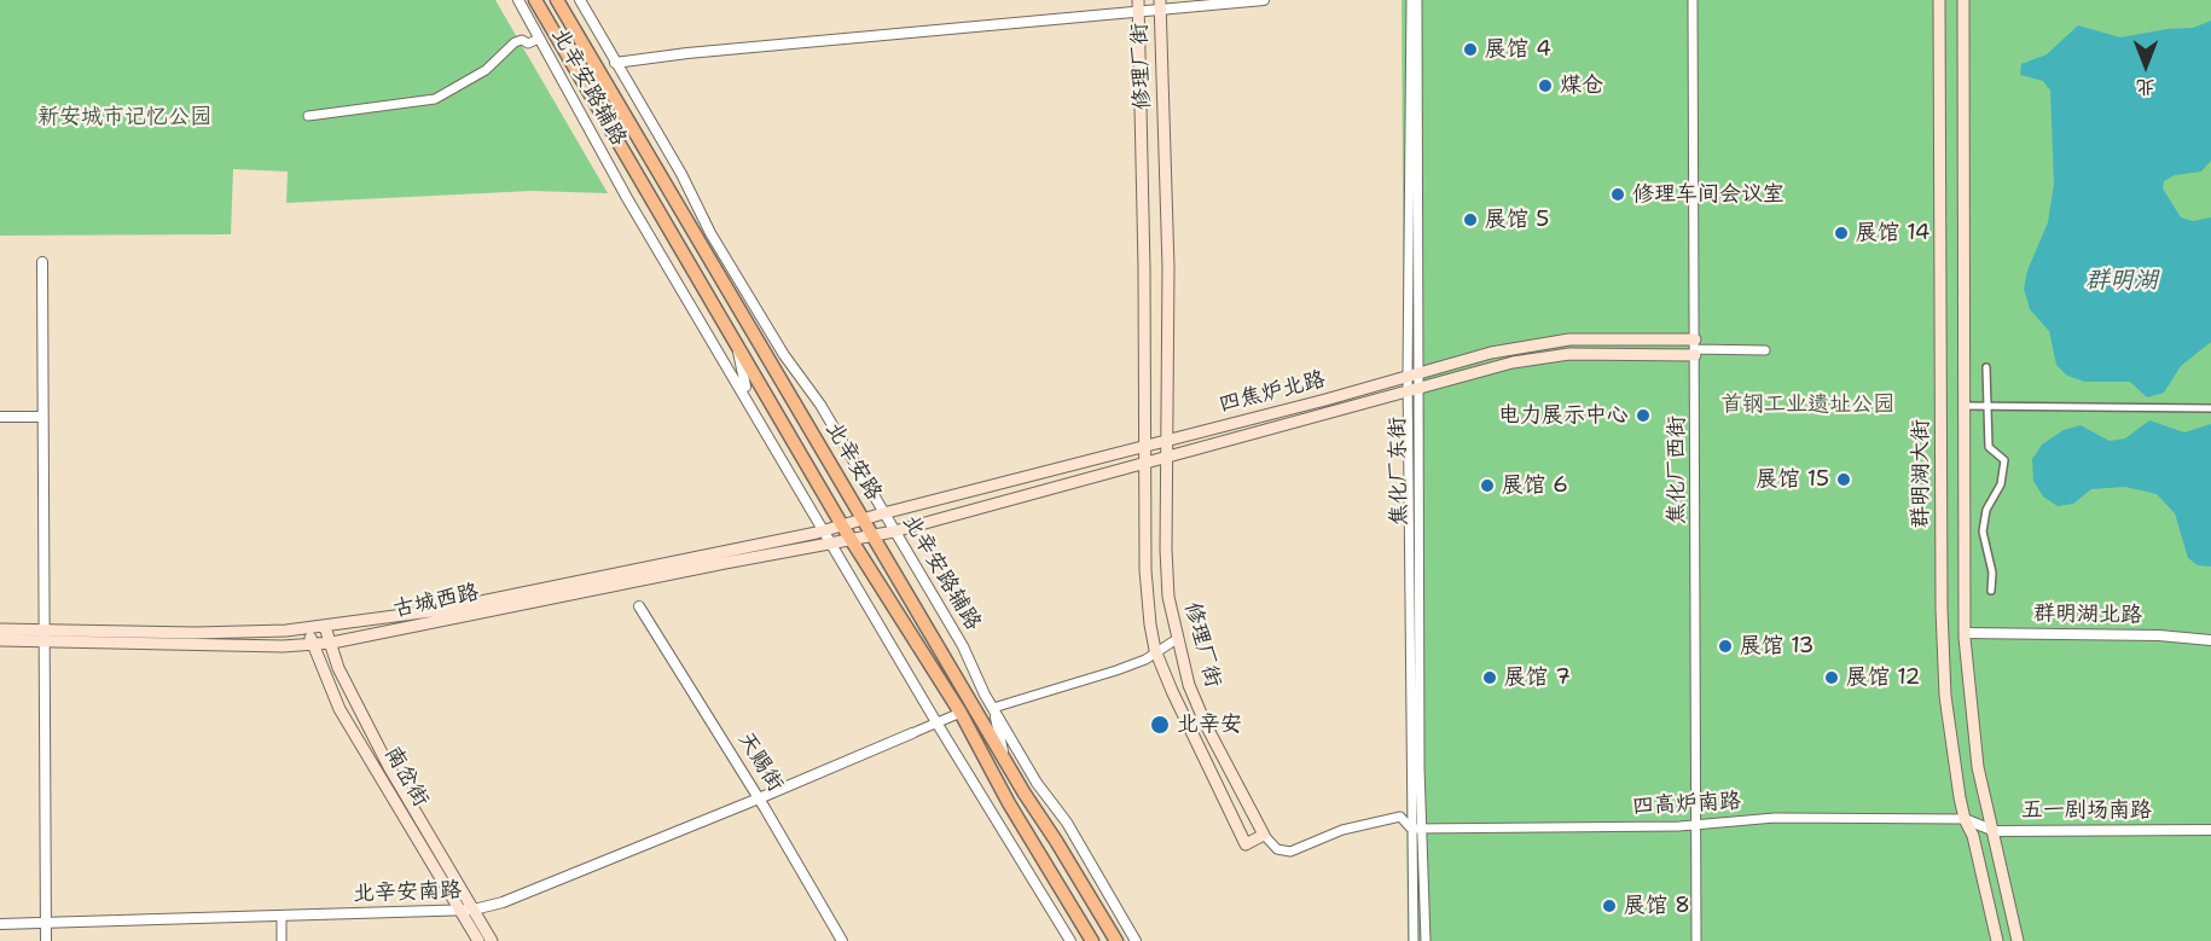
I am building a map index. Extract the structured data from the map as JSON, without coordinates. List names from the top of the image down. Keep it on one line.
{"streets":{"main road":["修理厂街","四焦炉北路","北辛安路","群明湖大街","古城西路","南岔街"],"street":["北辛安路辅路","焦化厂西街","焦化厂东街","群明湖北路","天赐街","四高炉南路","五一剧场南路","北辛安南路"]},"crossings":[["修理厂街","四焦炉北路"],["修理厂街","四高炉南路"],["北辛安路辅路","四焦炉北路"],["北辛安路辅路","古城西路"],["四焦炉北路","北辛安路"],["四焦炉北路","焦化厂西街"],["四焦炉北路","焦化厂东街"],["四焦炉北路","古城西路"],["北辛安路","古城西路"],["焦化厂西街","四高炉南路"],["焦化厂东街","四高炉南路"],["群明湖大街","群明湖北路"],["群明湖大街","四高炉南路"],["群明湖大街","五一剧场南路"],["古城西路","南岔街"],["天赐街","北辛安南路"],["南岔街","北辛安南路"],["四高炉南路","五一剧场南路"]],"water":["群明湖"],"parks":["新安城市记忆公园","首钢工业遗址公园"],"places":["展馆 4","煤仓","修理车间会议室","展馆 5","展馆 14","电力展示中心","展馆 15","展馆 6","展馆 13","展馆 7","展馆 12","北辛安","展馆 8"],"north":"bottom"}
